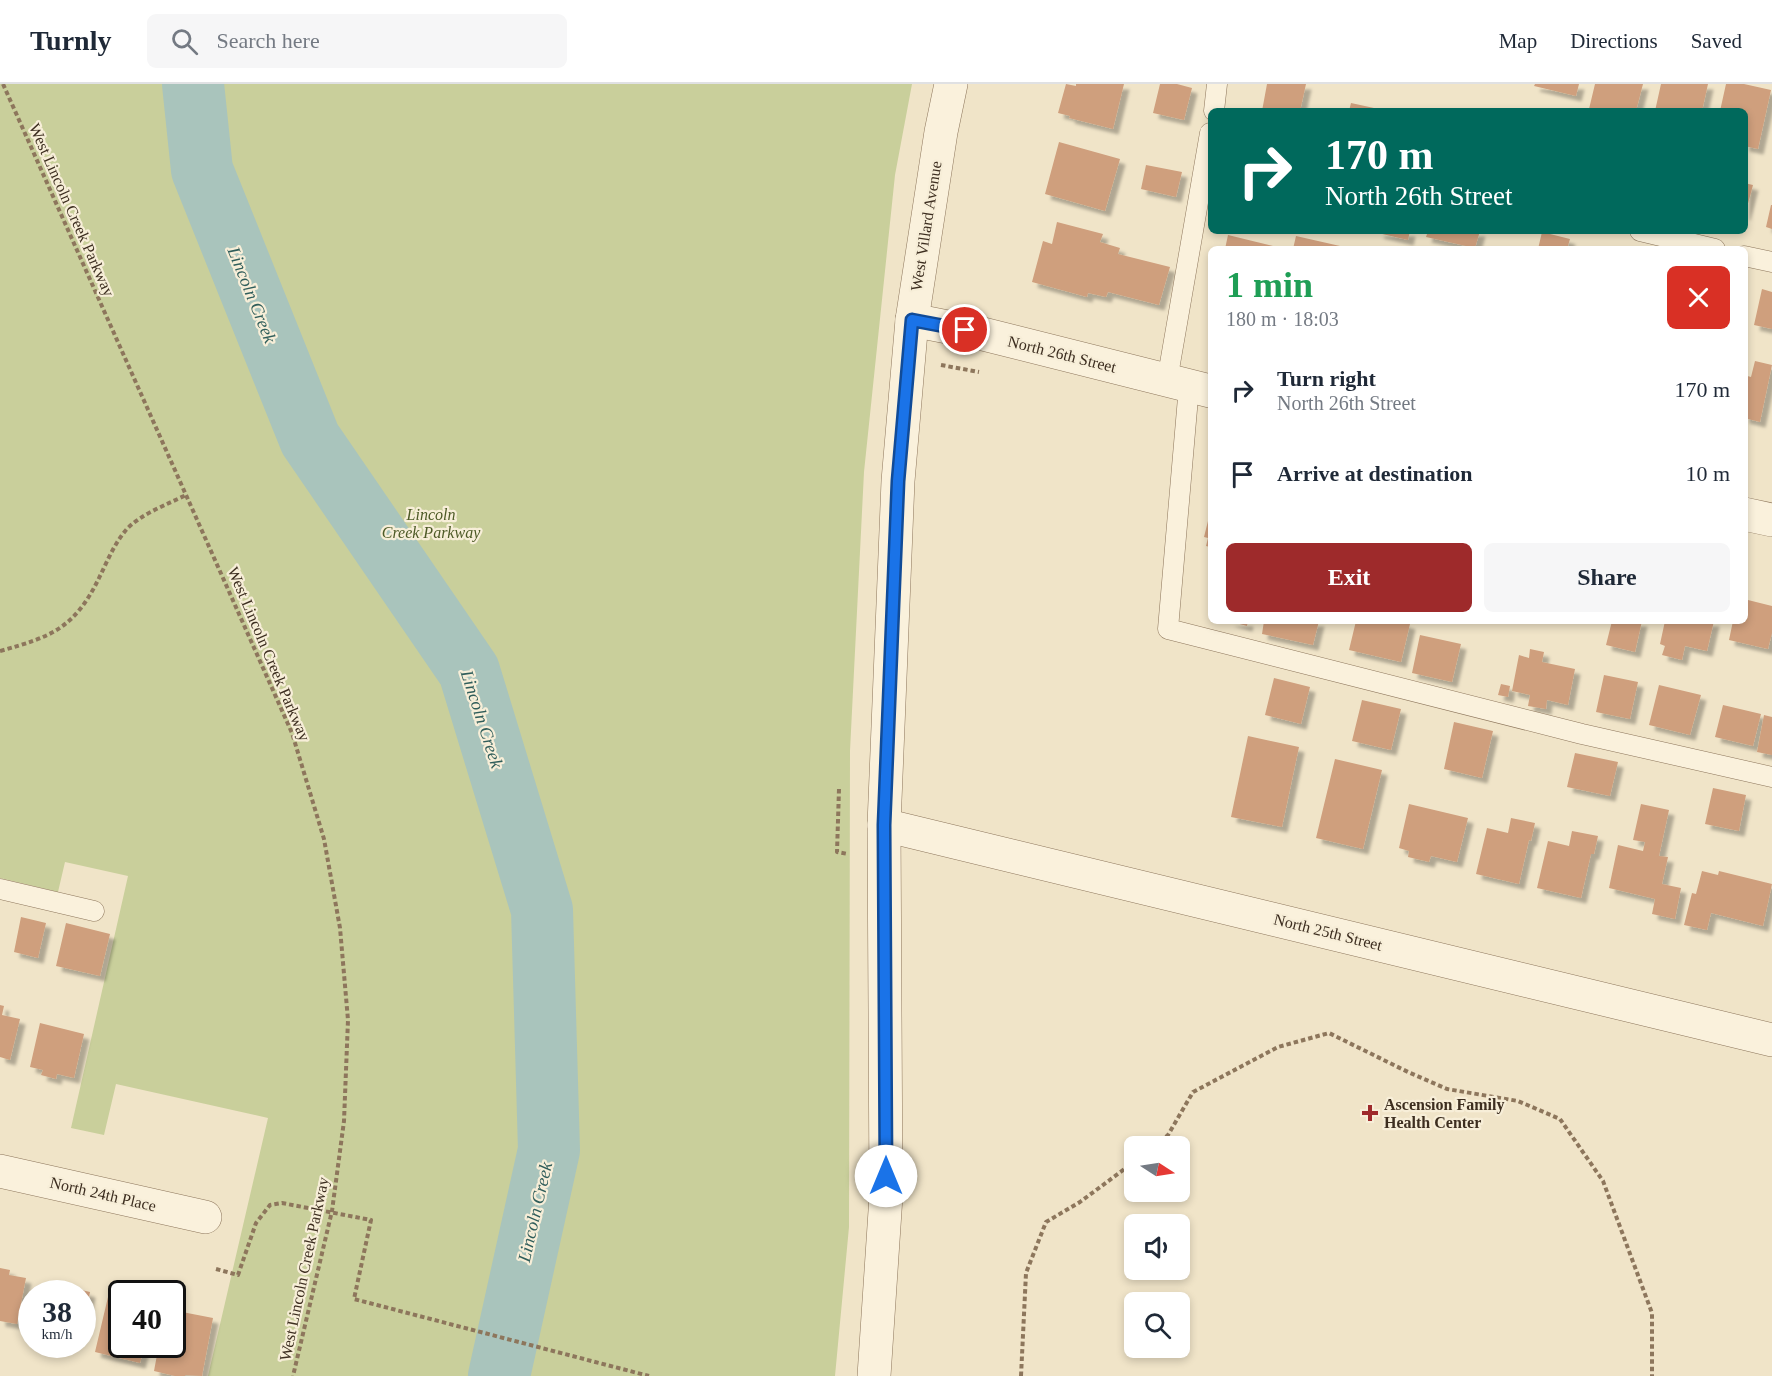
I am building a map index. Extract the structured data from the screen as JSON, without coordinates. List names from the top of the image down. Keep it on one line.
{"streets":{"street":["West Villard Avenue","North 26th Street","North 25th Street","North 24th Place"],"path":["West Lincoln Creek Parkway"]},"crossings":[["West Villard Avenue","North 26th Street"],["West Villard Avenue","North 25th Street"]],"water":["Lincoln Creek"],"parks":["Lincoln Creek Parkway"],"places":{"health":["Ascension Family Health Center"]},"north":"right","page":{"header":"Turnly","search":"Search here","nav":["Map","Directions","Saved"],"turn":["170 m","North 26th Street"],"heading":["1 min","180 m · 18:03"],"list":[{"name":"Turn right","note":"North 26th Street","value":"170 m"},{"name":"Arrive at destination","value":"10 m"}],"buttons":["Exit","Share"],"speed":"38 km/h","limit":"40"}}
